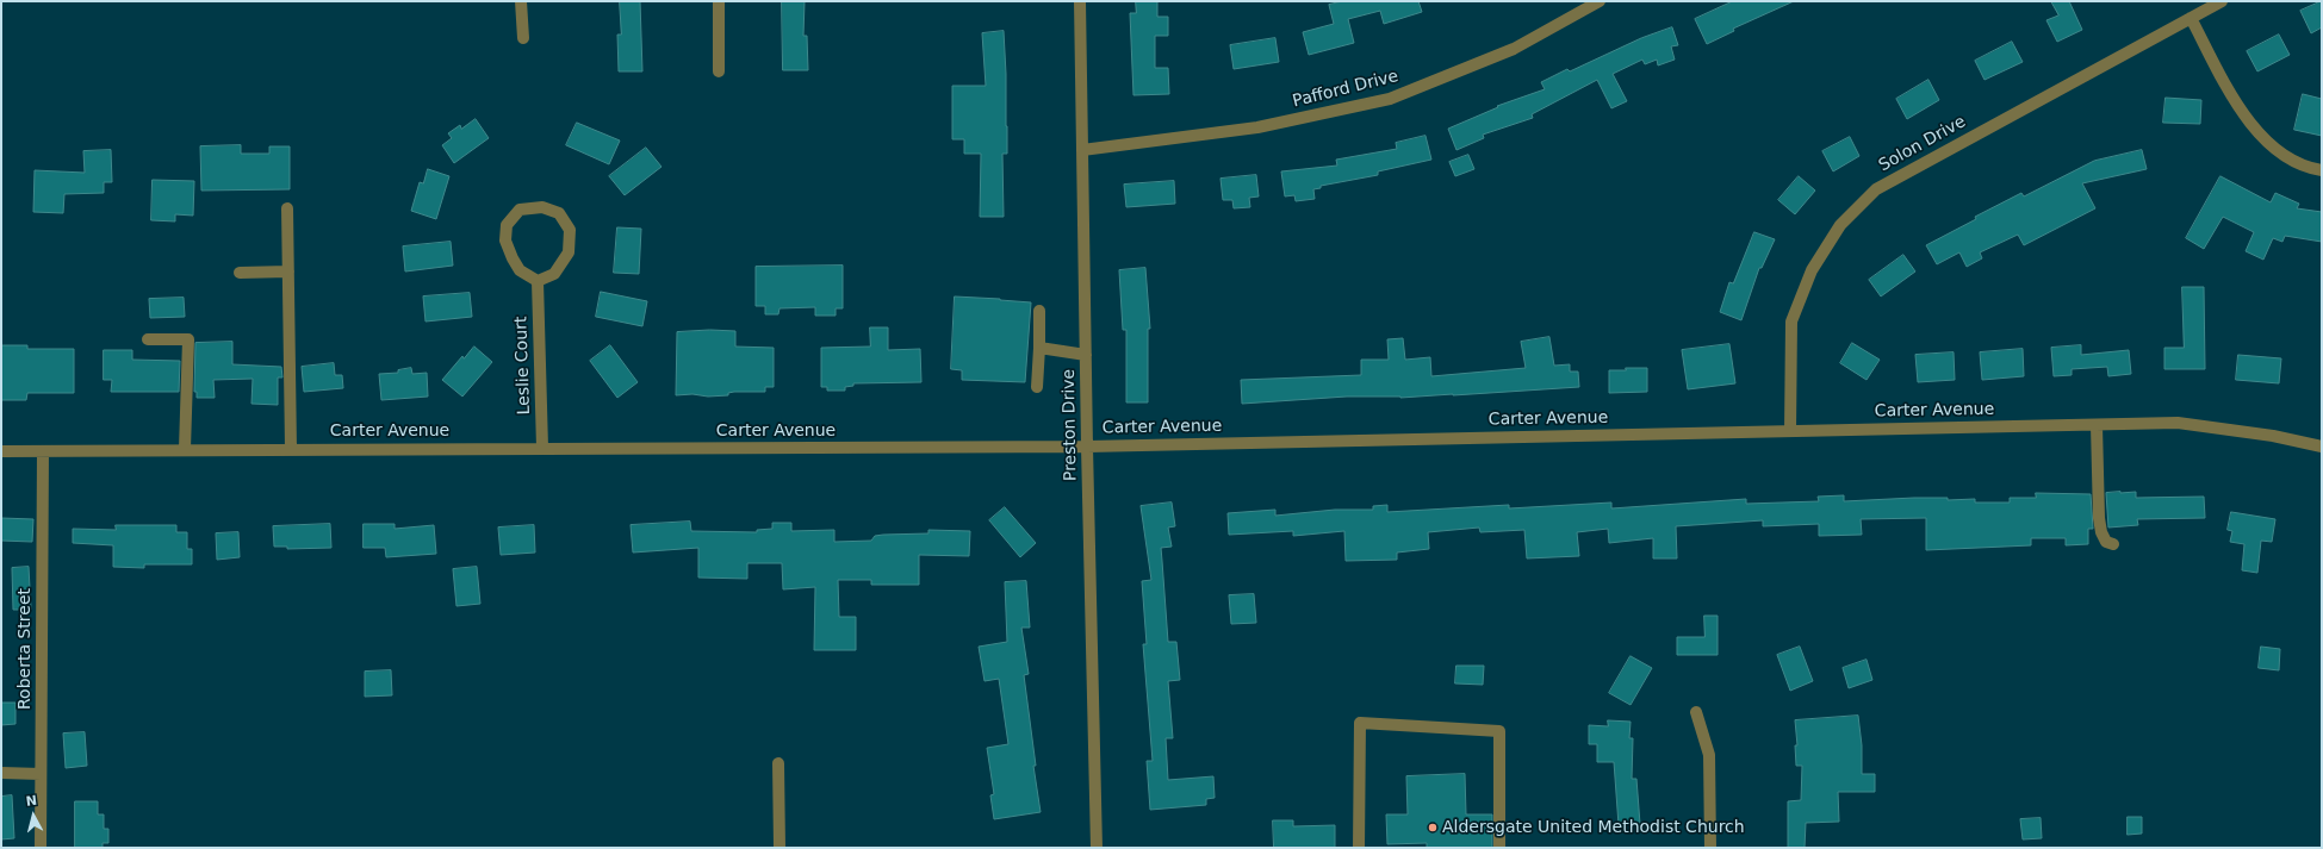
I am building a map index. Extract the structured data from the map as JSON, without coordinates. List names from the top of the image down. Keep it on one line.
{"streets":{"street":["Pafford Drive","Solon Drive","Leslie Court","Carter Avenue","Preston Drive","Roberta Street"]},"crossings":[["Pafford Drive","Preston Drive"],["Solon Drive","Carter Avenue"],["Leslie Court","Carter Avenue"],["Carter Avenue","Preston Drive"],["Carter Avenue","Roberta Street"]],"places":["Aldersgate United Methodist Church"],"north":"top"}
